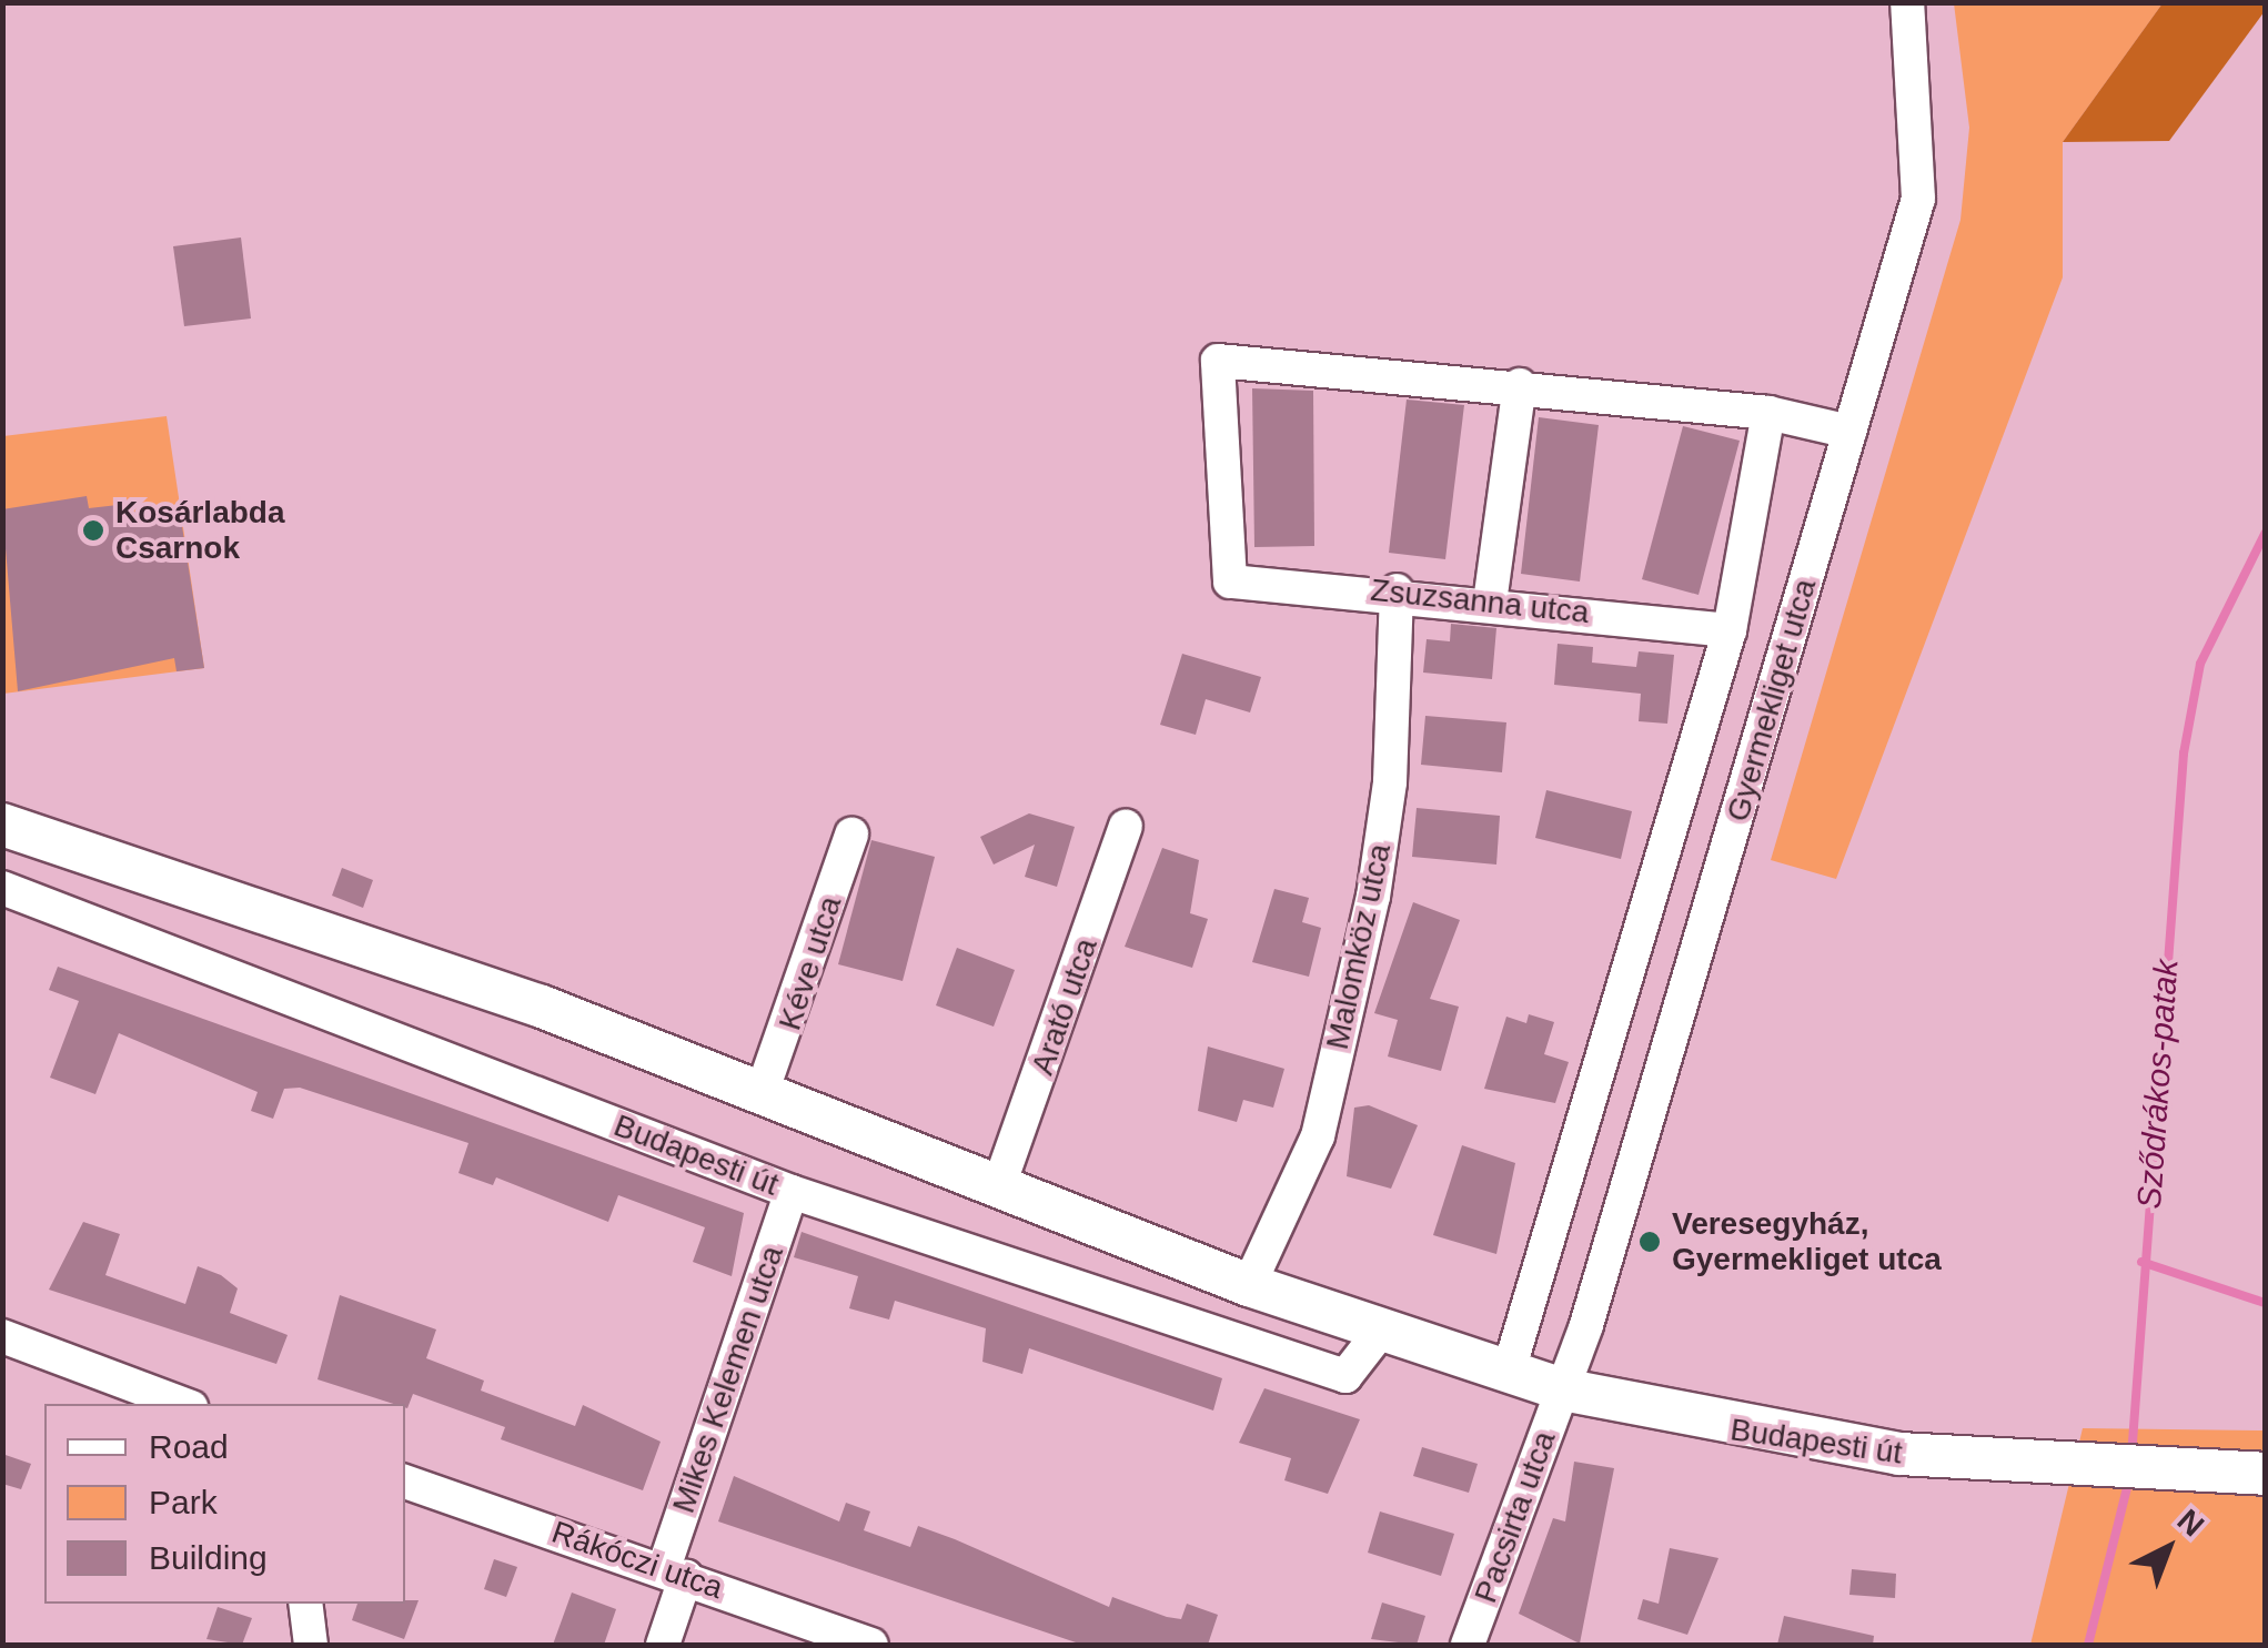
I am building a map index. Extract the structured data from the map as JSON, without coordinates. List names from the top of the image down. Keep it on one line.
{"streets":{"street":["Zsuzsanna utca","Gyermekliget utca","Malomköz utca","Kéve utca","Arató utca","Budapesti út","Mikes Kelemen utca","Pacsirta utca","Rákóczi utca"]},"crossings":[["Zsuzsanna utca","Gyermekliget utca"],["Zsuzsanna utca","Malomköz utca"],["Gyermekliget utca","Budapesti út"],["Gyermekliget utca","Pacsirta utca"],["Malomköz utca","Budapesti út"],["Kéve utca","Budapesti út"],["Arató utca","Budapesti út"],["Budapesti út","Mikes Kelemen utca"],["Budapesti út","Pacsirta utca"],["Mikes Kelemen utca","Rákóczi utca"]],"water":["Sződrákos-patak"],"places":["Kosárlabda Csarnok","Veresegyház, Gyermekliget utca"],"legend":["Road","Park","Building"],"north":"top right"}
